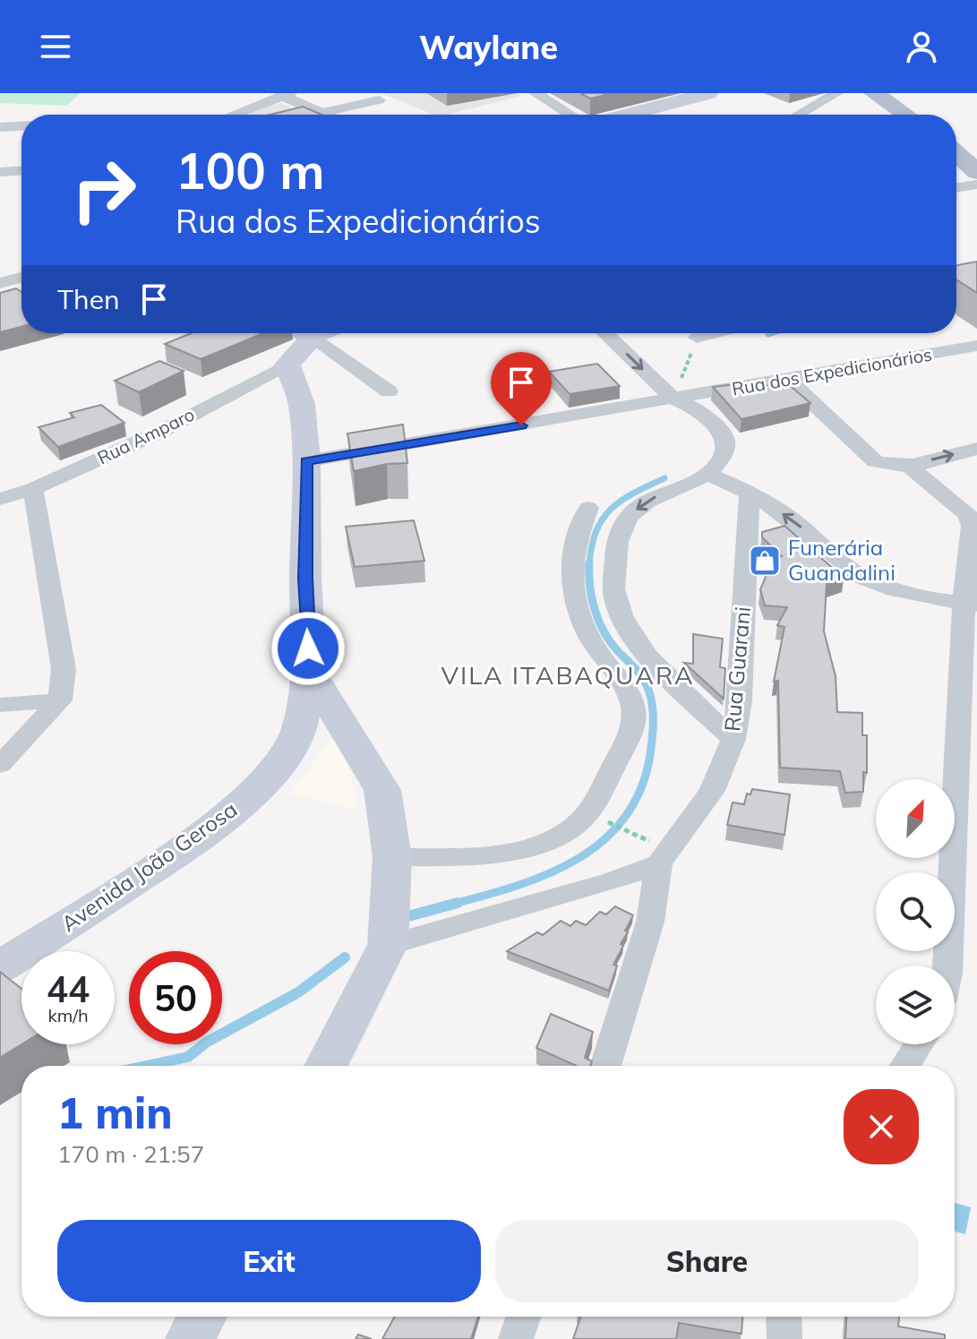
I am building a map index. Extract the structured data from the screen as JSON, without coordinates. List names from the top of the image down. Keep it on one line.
{"streets":{"main road":["Avenida João Gerosa"],"street":["Rua dos Expedicionários","Rua Amparo","Rua Guarani"]},"crossings":[["Rua dos Expedicionários","Avenida João Gerosa"],["Rua Amparo","Avenida João Gerosa"]],"districts":["VILA ITABAQUARA"],"places":{"shop":["Funerária Guandalini"]},"north":"top right","page":{"header":"Waylane","turn":["100 m","Rua dos Expedicionários"],"then":"Then","speed":"44 km/h","limit":"50","heading":["1 min","170 m · 21:57"],"buttons":["Exit","Share"]}}
